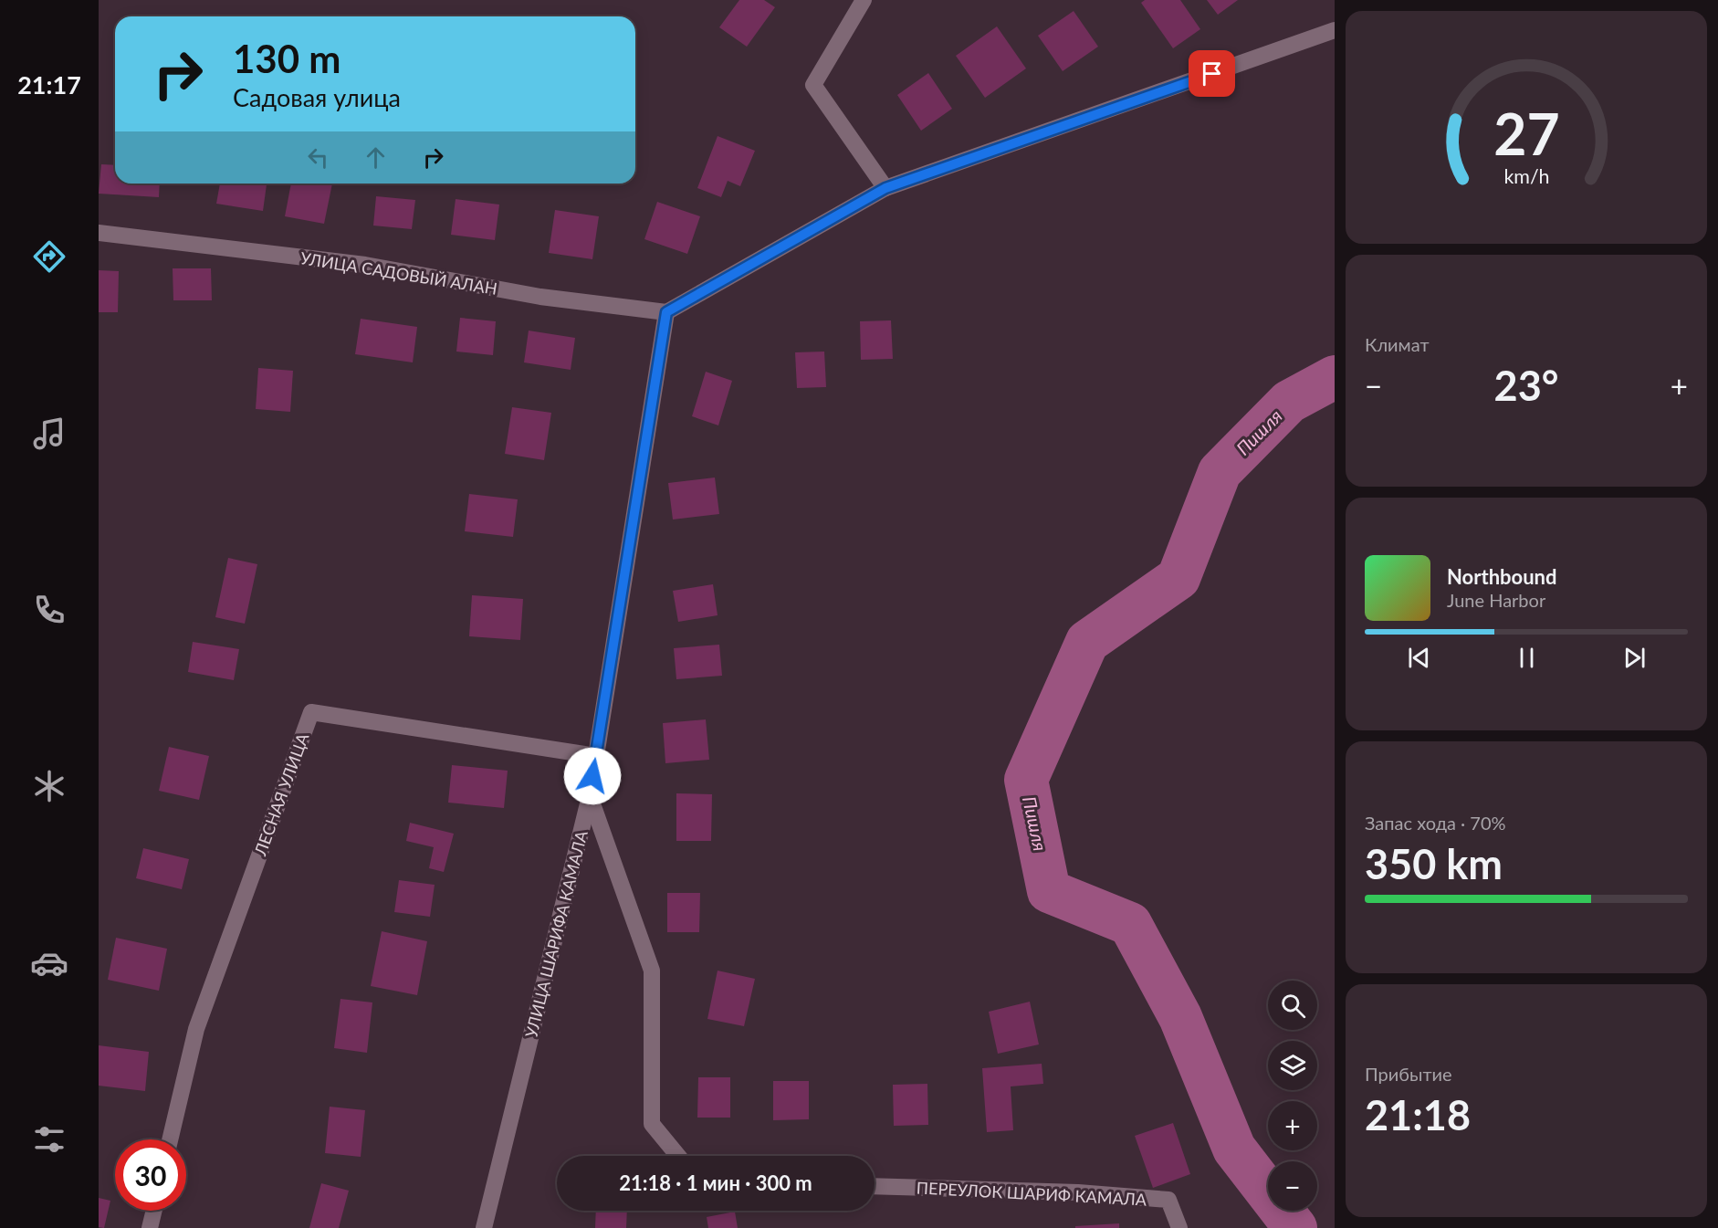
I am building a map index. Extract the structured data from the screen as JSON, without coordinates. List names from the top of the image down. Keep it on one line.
{"streets":{"street":["УЛИЦА САДОВЫЙ АЛАН","ЛЕСНАЯ УЛИЦА","УЛИЦА ШАРИФА КАМАЛА","ПЕРЕУЛОК ШАРИФ КАМАЛА"]},"crossings":[["УЛИЦА САДОВЫЙ АЛАН","УЛИЦА ШАРИФА КАМАЛА"],["ЛЕСНАЯ УЛИЦА","УЛИЦА ШАРИФА КАМАЛА"]],"water":["Пишля"],"page":{"tabs":"21:17","turn":["130 m","Садовая улица"],"tile":["Климат",["Запас хода · 70%","350 km"],["Прибытие","21:18"]],"heat":["−","23°","+"],"song":["Northbound","June Harbor"],"map_buttons":["+","−"],"limit":"30","trip":"21:18 · 1 мин · 300 m","gauge":["27","km/h"]}}
